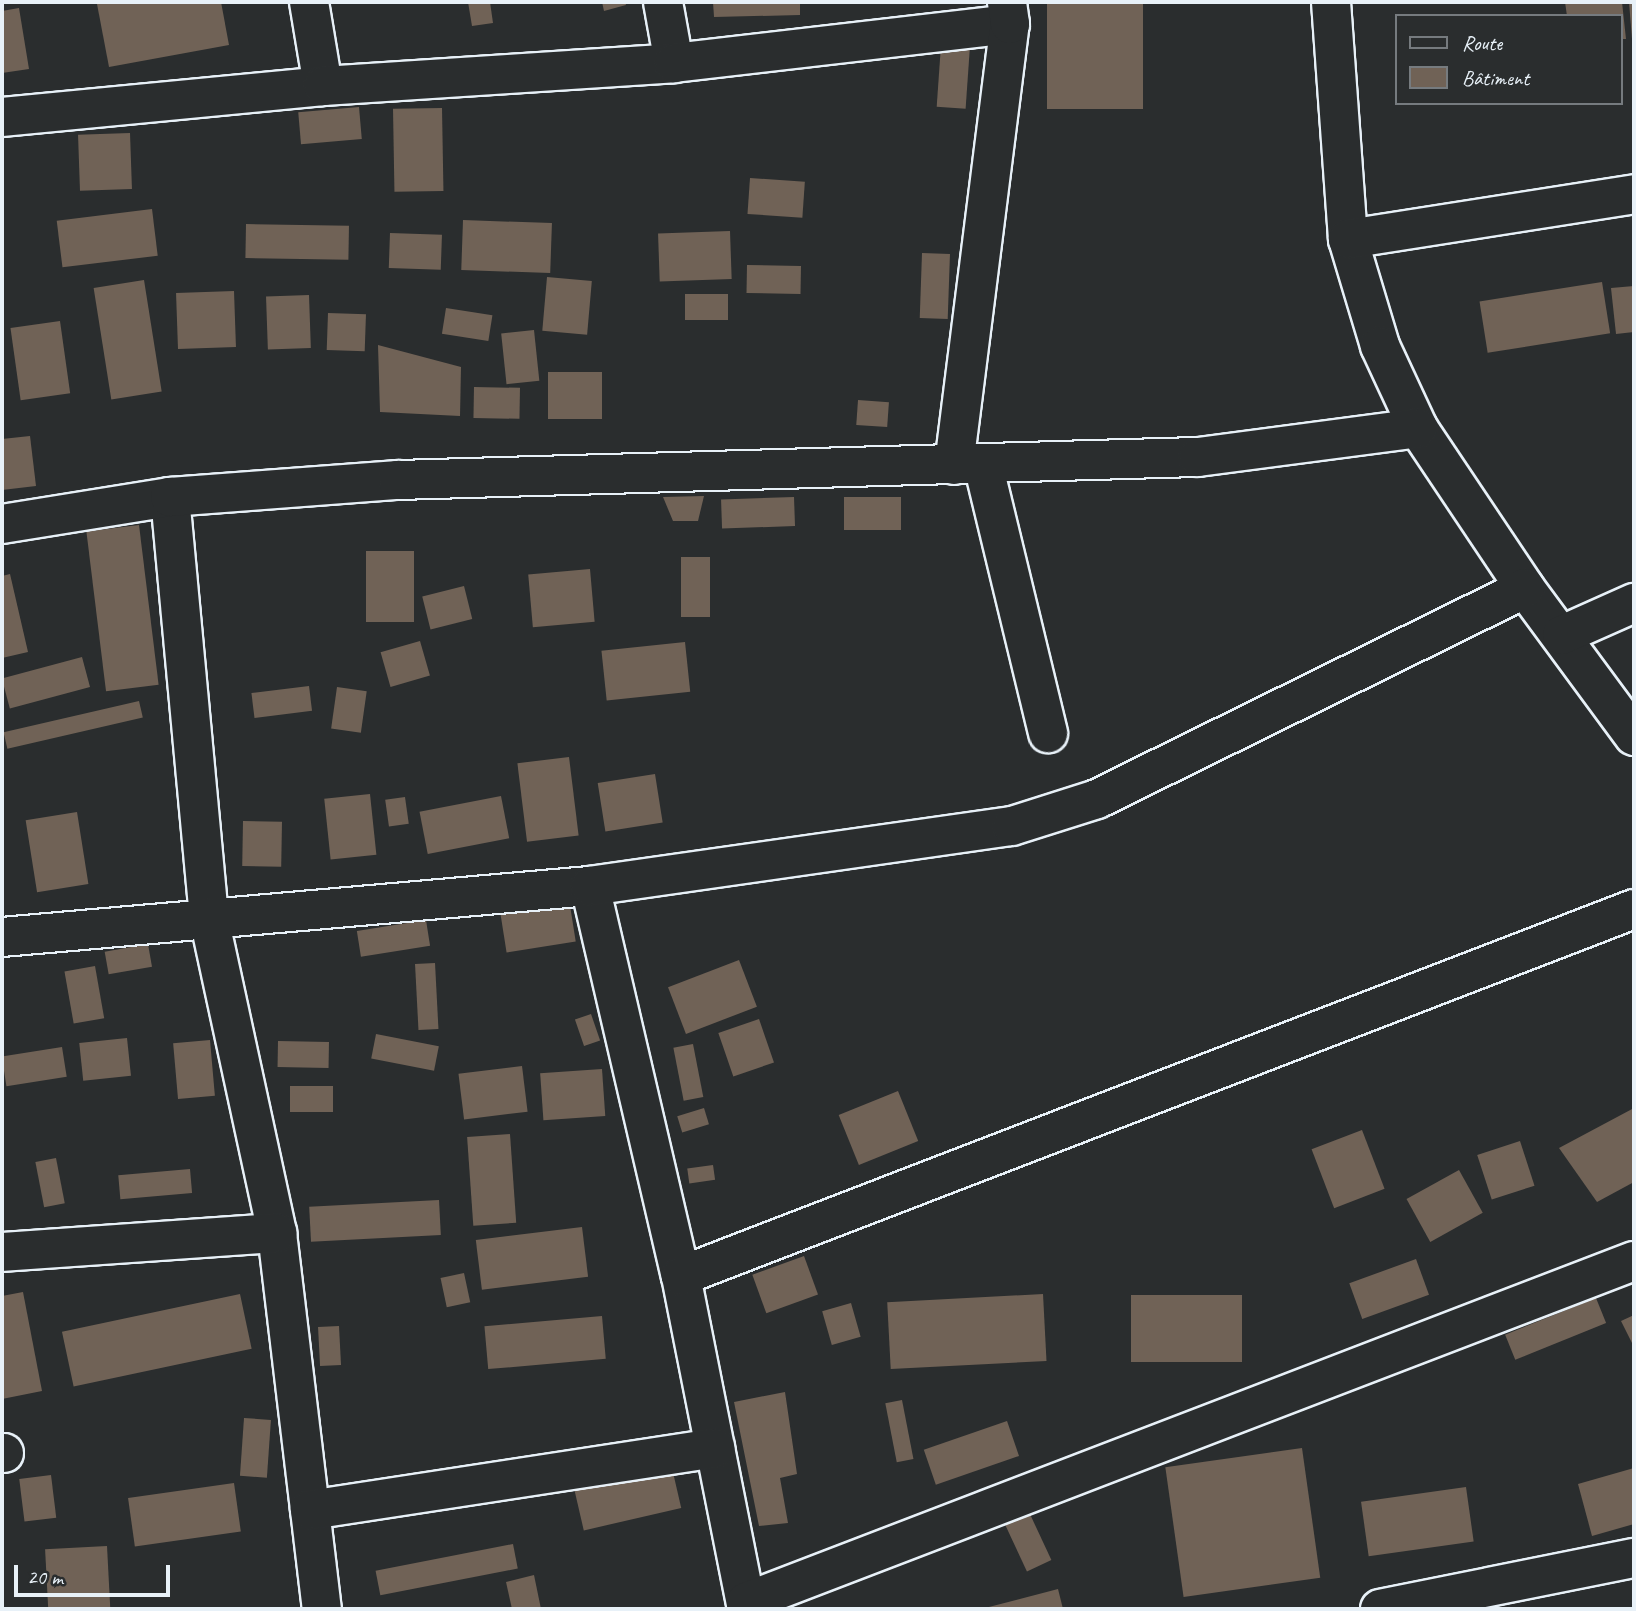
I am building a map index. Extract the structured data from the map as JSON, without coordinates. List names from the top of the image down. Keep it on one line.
{"legend":["Route","Bâtiment"],"scale_bar":"20 m"}
